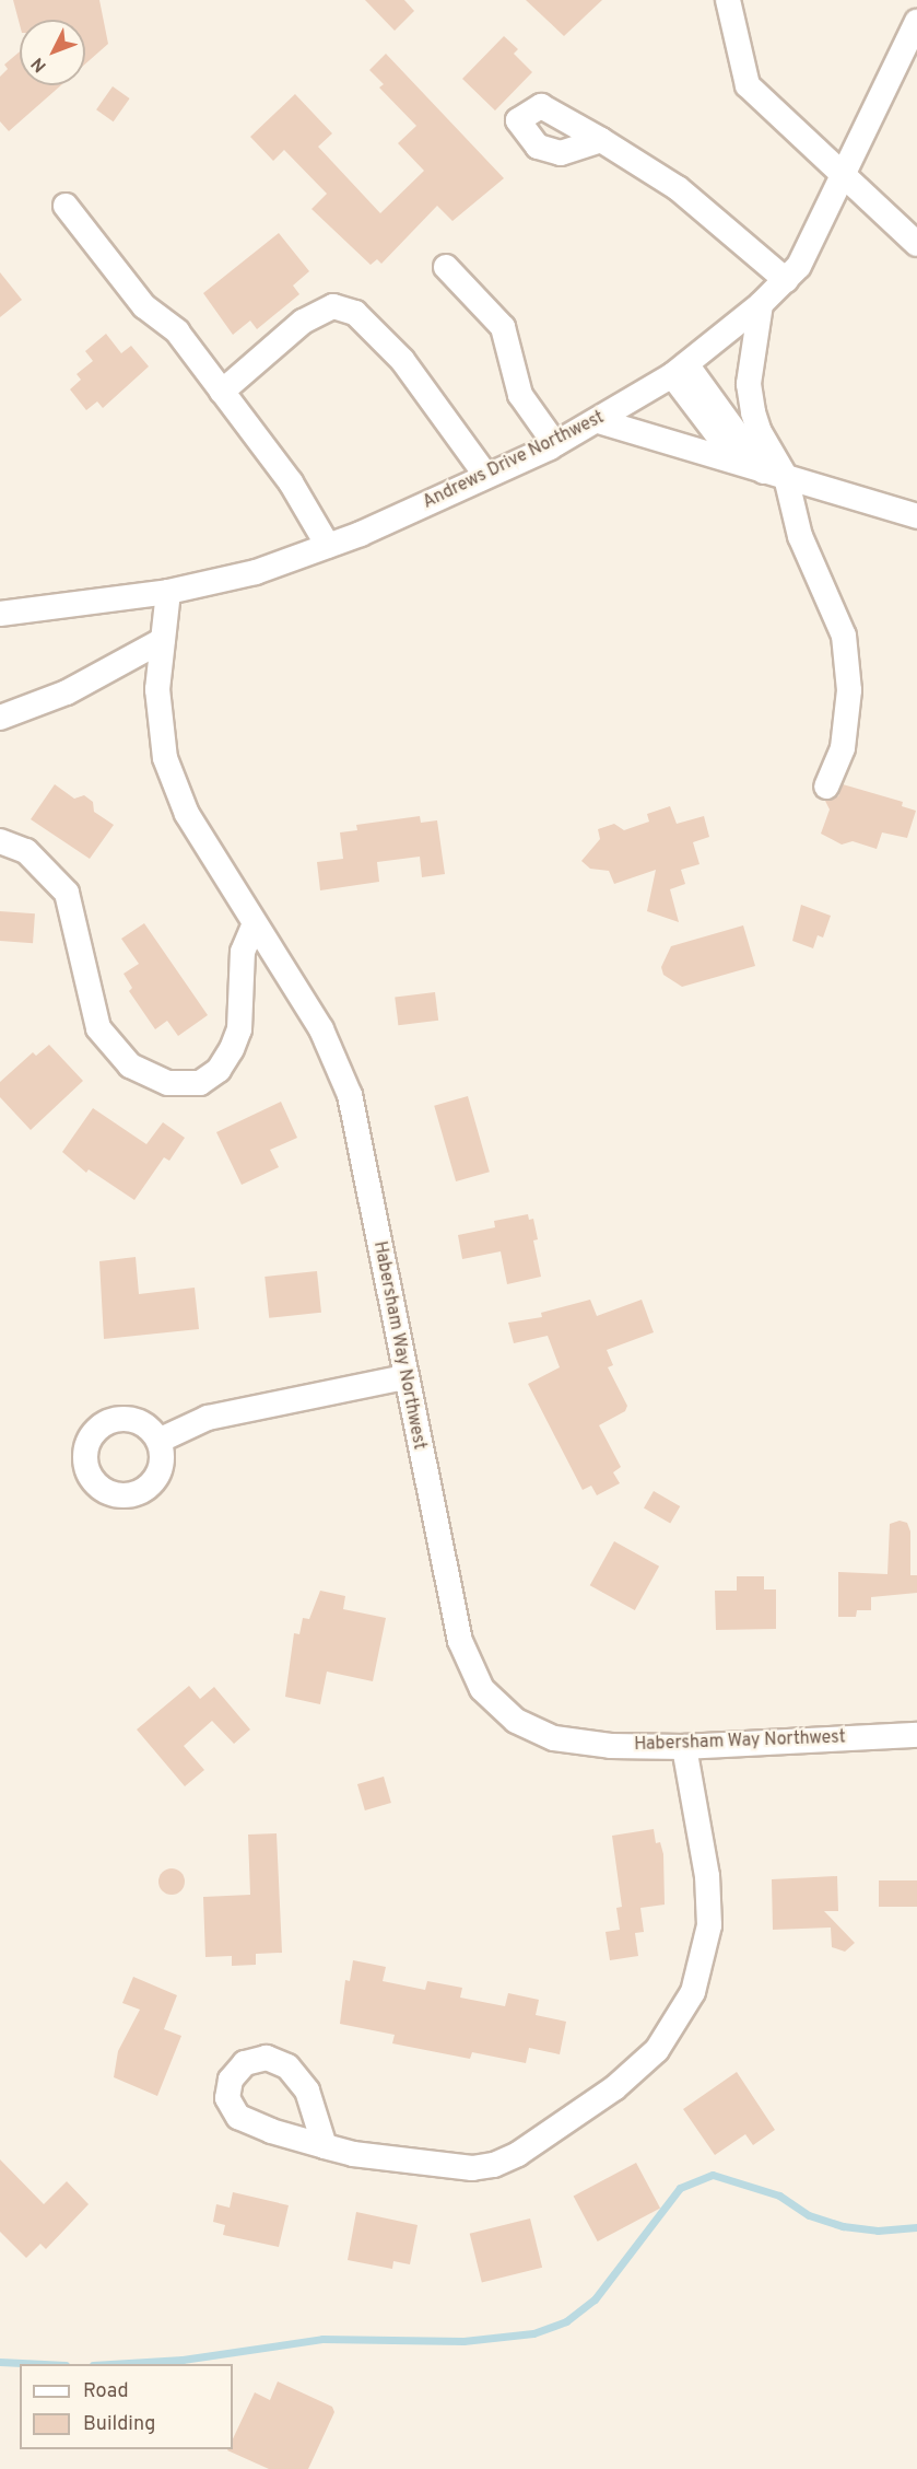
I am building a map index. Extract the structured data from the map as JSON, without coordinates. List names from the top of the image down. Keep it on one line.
{"streets":{"street":["Andrews Drive Northwest","Habersham Way Northwest"]},"crossings":[["Andrews Drive Northwest","Habersham Way Northwest"]],"legend":["Road","Building"],"north":"bottom left"}
